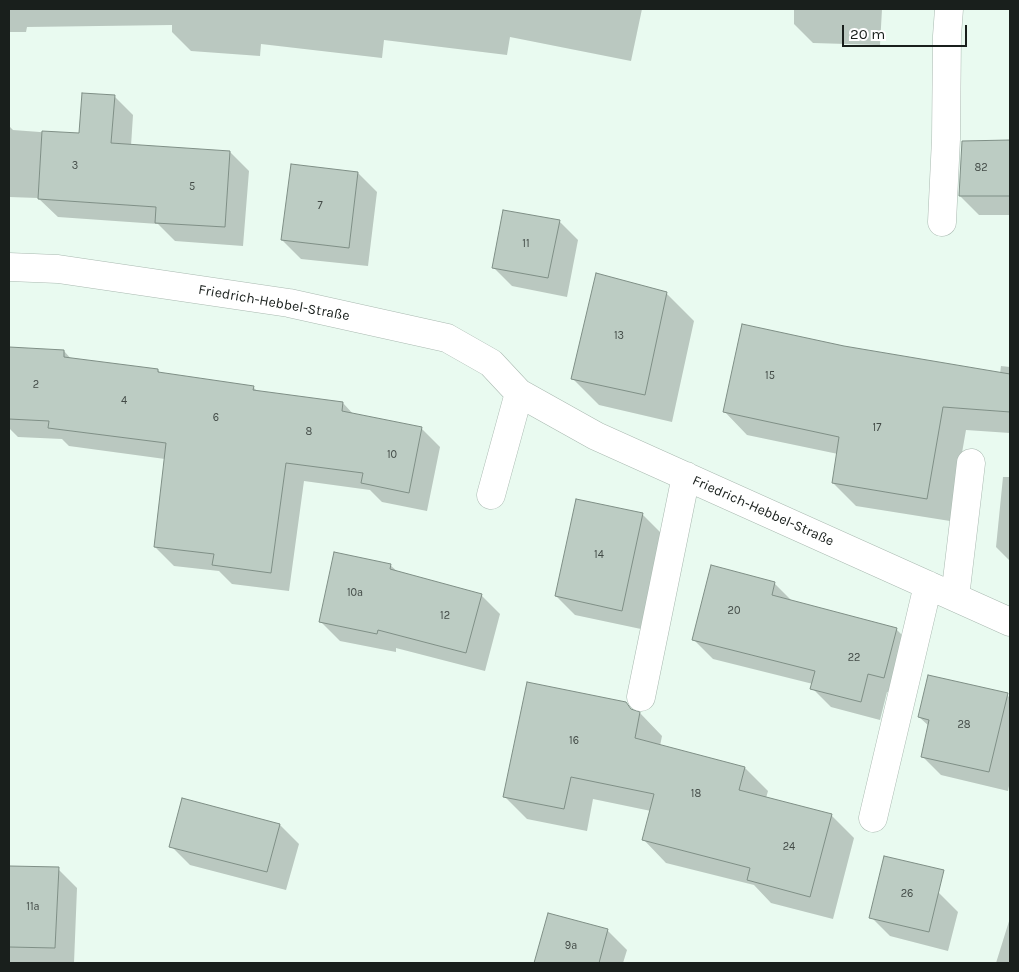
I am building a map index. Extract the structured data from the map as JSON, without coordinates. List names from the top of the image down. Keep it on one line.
{"streets":{"street":["Friedrich-Hebbel-Straße"]},"house_numbers":["3","82","5","7","11","13","15","2","4","6","17","8","10","14","10a","20","12","22","28","16","18","24","26","11a","9a"],"scale_bar":"20 m"}
